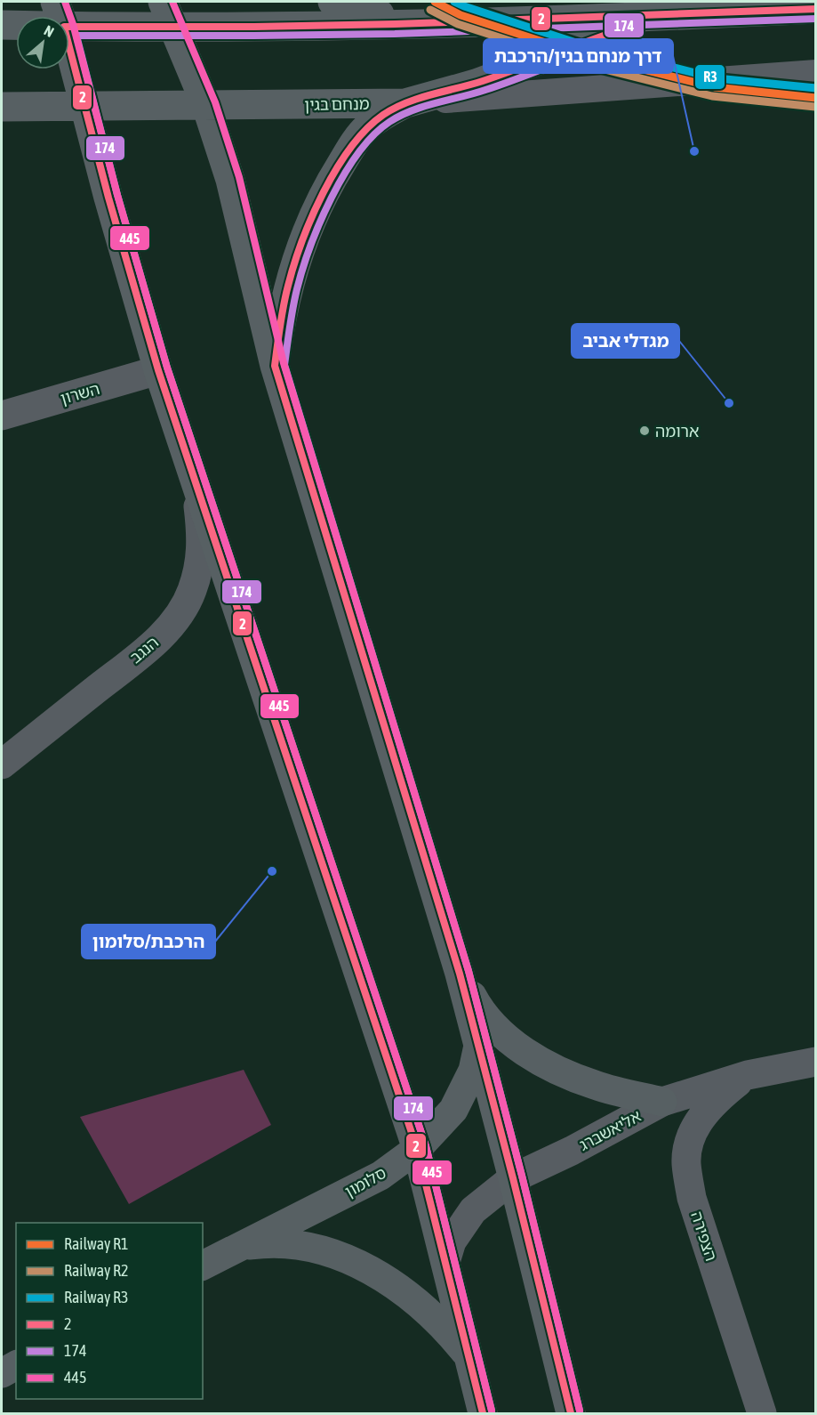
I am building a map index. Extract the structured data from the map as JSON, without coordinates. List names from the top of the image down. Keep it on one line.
{"streets":{"street":["מנחם בגין","השרון","הנגב","אליאשברג","סלומון","הצפירה"]},"crossings":[["אליאשברג","הצפירה"]],"places":["דרך מנחם בגין/הרכבת","מגדלי אביב","ארומה","הרכבת/סלומון"],"lines":["rail line R1","rail line R3","transit line 445","transit line 2","rail line R2","transit line 174"],"legend":["Railway R1","Railway R2","Railway R3","2","174","445"],"north":"top right"}
